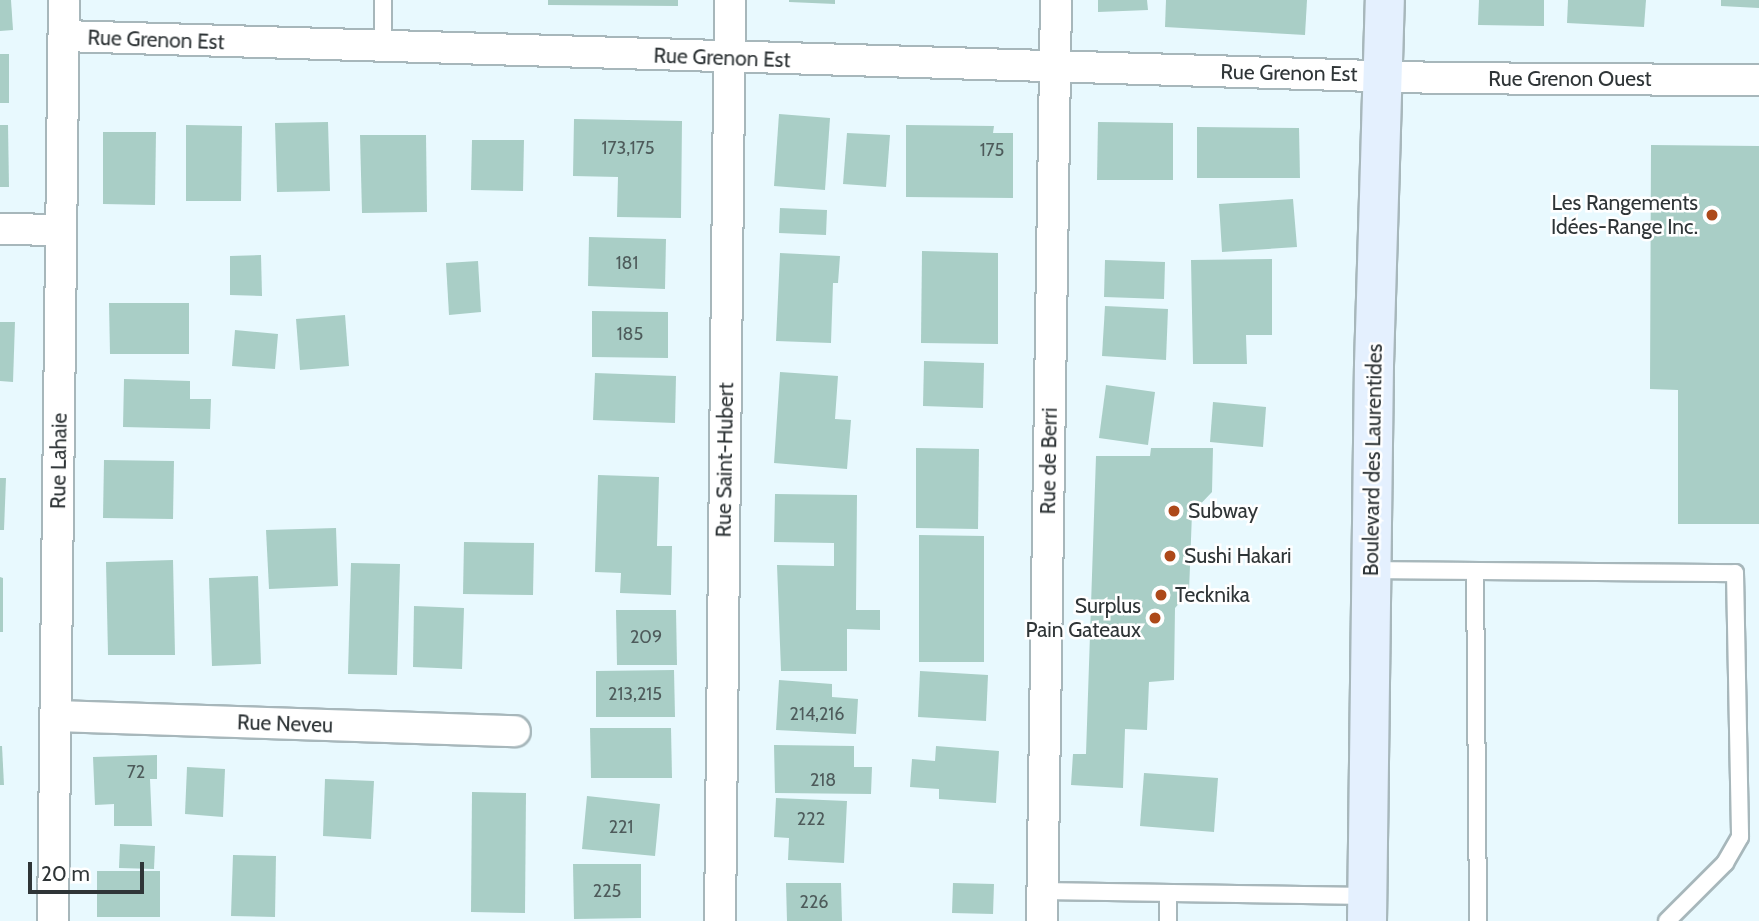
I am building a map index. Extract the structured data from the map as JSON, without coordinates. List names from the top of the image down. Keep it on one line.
{"streets":{"main road":["Boulevard des Laurentides"],"street":["Rue Grenon Est","Rue Grenon Ouest","Rue Saint-Hubert","Rue Lahaie","Rue de Berri","Rue Neveu"]},"crossings":[["Rue Grenon Est","Rue Grenon Ouest"],["Rue Grenon Est","Rue Saint-Hubert"],["Rue Grenon Est","Boulevard des Laurentides"],["Rue Grenon Est","Rue Lahaie"],["Rue Grenon Est","Rue de Berri"],["Rue Grenon Ouest","Boulevard des Laurentides"],["Rue Lahaie","Rue Neveu"]],"places":["Les Rangements Idées-Range Inc.","Subway","Sushi Hakari","Tecknika","Surplus Pain Gateaux"],"house_numbers":["173,175","175","181","185","209","213,215","214,216","72","218","222","221","225","226"],"scale_bar":"20 m"}
